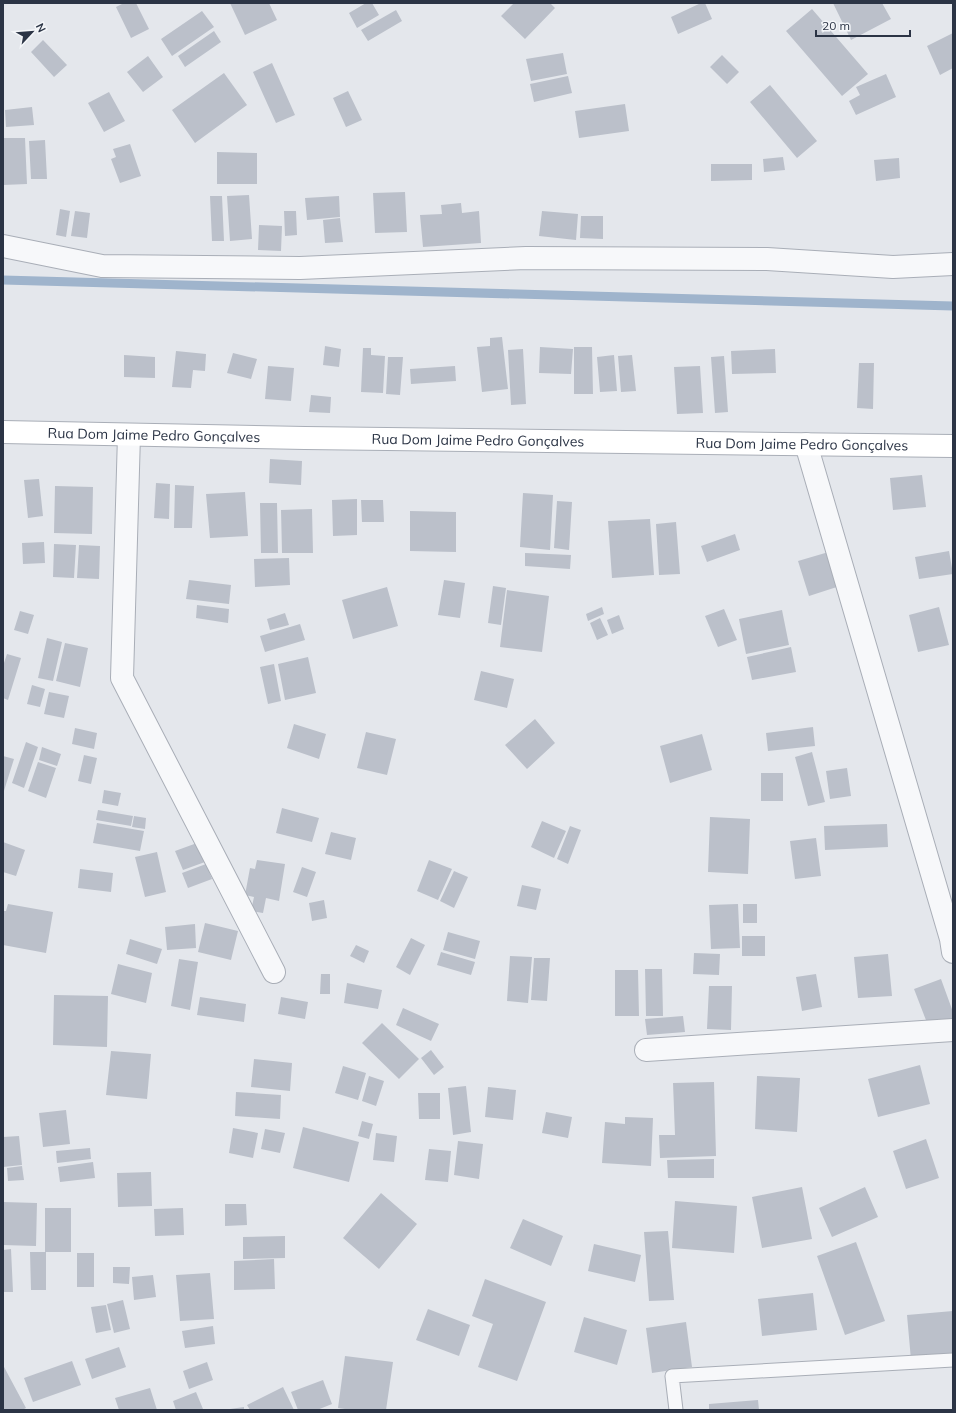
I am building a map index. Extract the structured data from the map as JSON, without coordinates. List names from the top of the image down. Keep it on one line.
{"streets":{"main road":["Rua Dom Jaime Pedro Gonçalves"]},"scale_bar":"20 m","north":"top right"}
